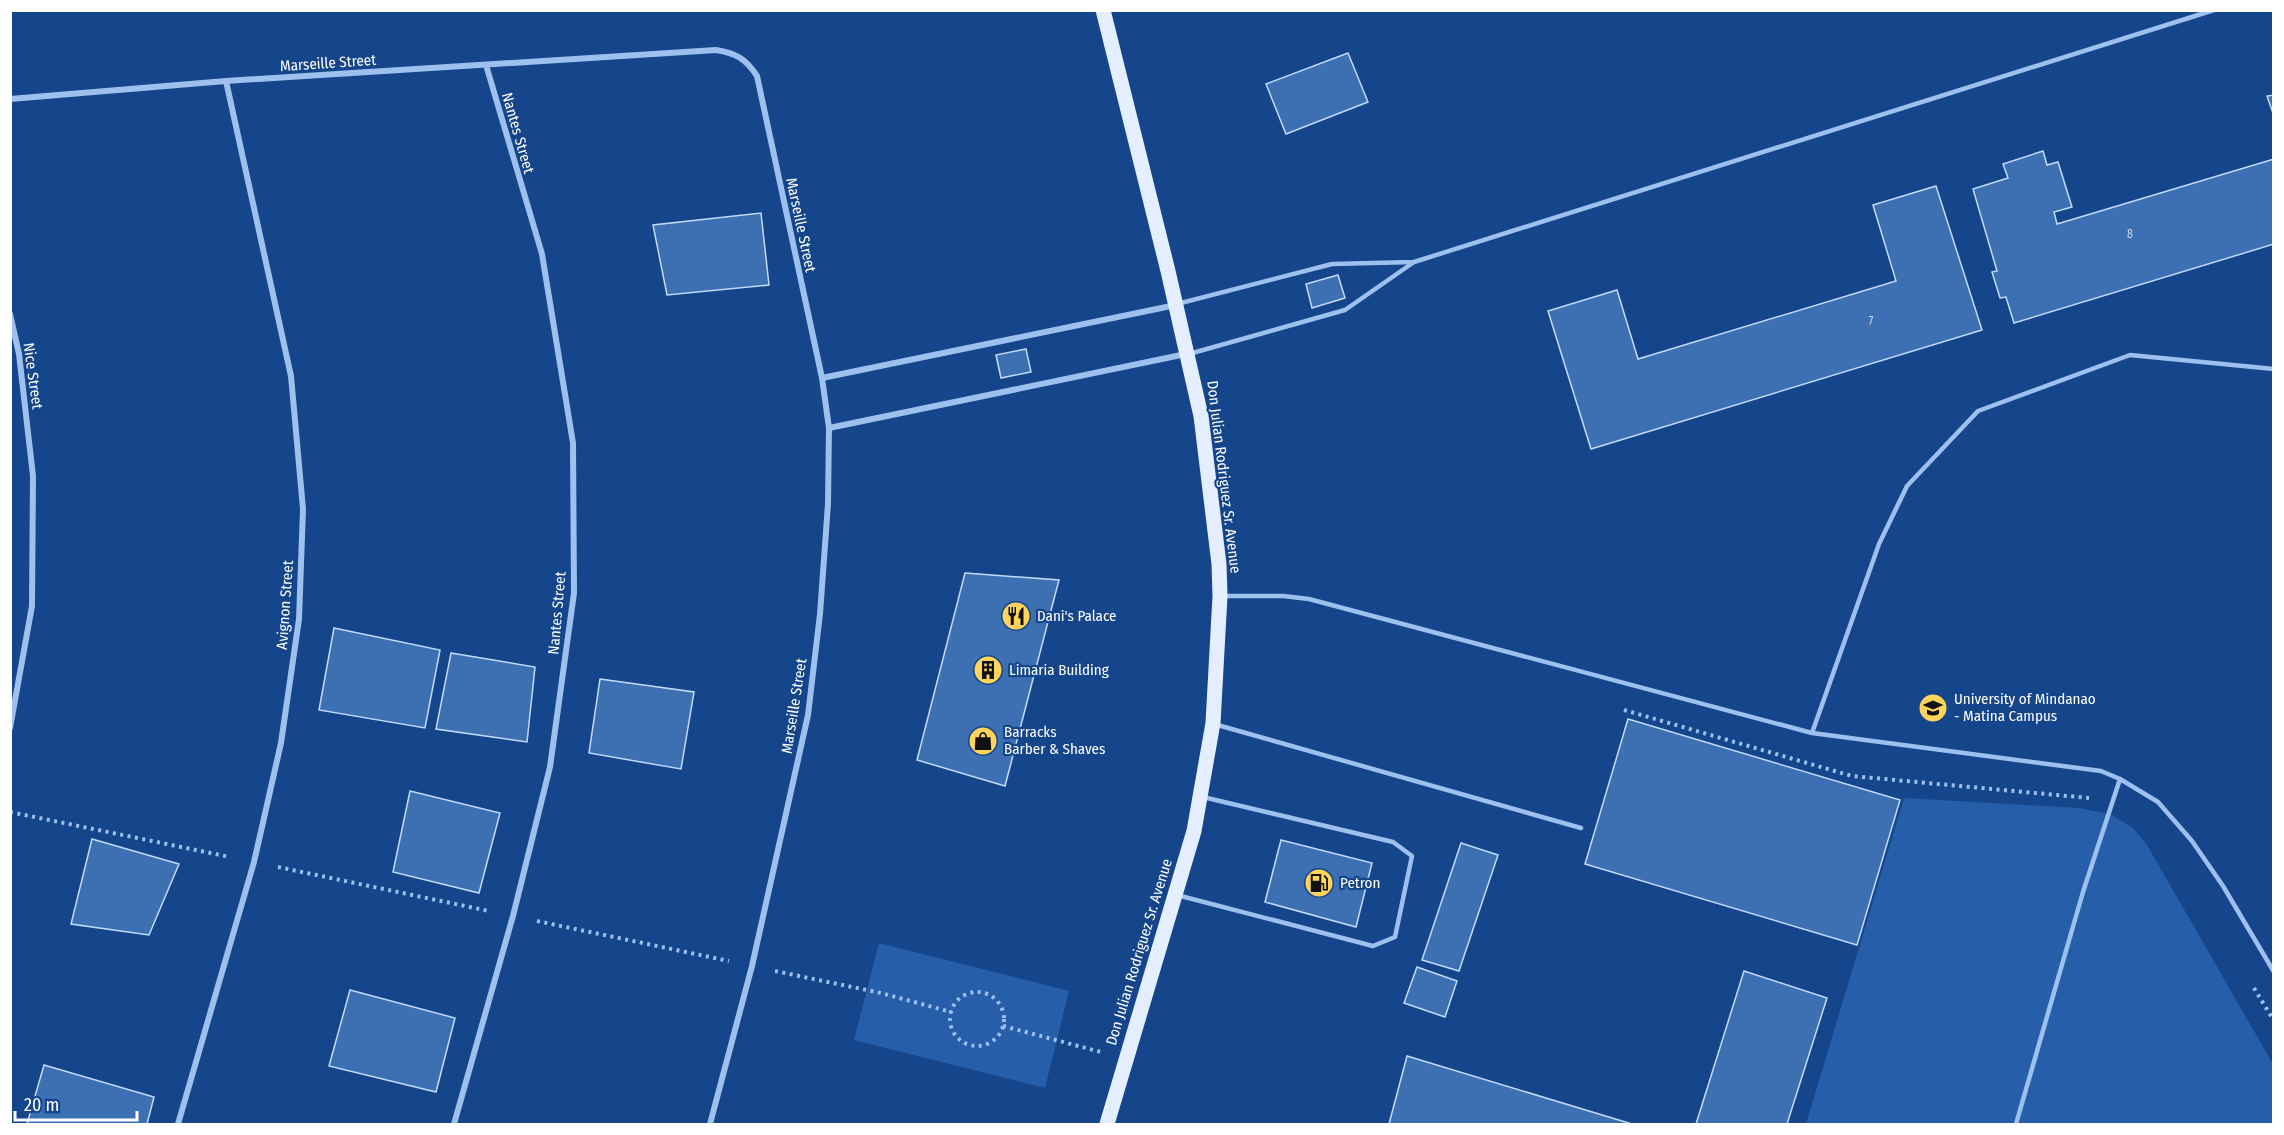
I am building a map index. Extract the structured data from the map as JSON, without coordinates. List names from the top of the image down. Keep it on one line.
{"streets":{"main road":["Don Julian Rodriguez Sr. Avenue"],"street":["Marseille Street","Nantes Street","Nice Street","Avignon Street"]},"crossings":[["Marseille Street","Nantes Street"],["Marseille Street","Avignon Street"]],"places":{"restaurant":["Dani's Palace"],"building":["Limaria Building"],"school or university":["University of Mindanao - Matina Campus"],"shop":["Barracks Barber & Shaves"],"fuel station":["Petron"]},"house_numbers":["8","7"],"scale_bar":"20 m"}
